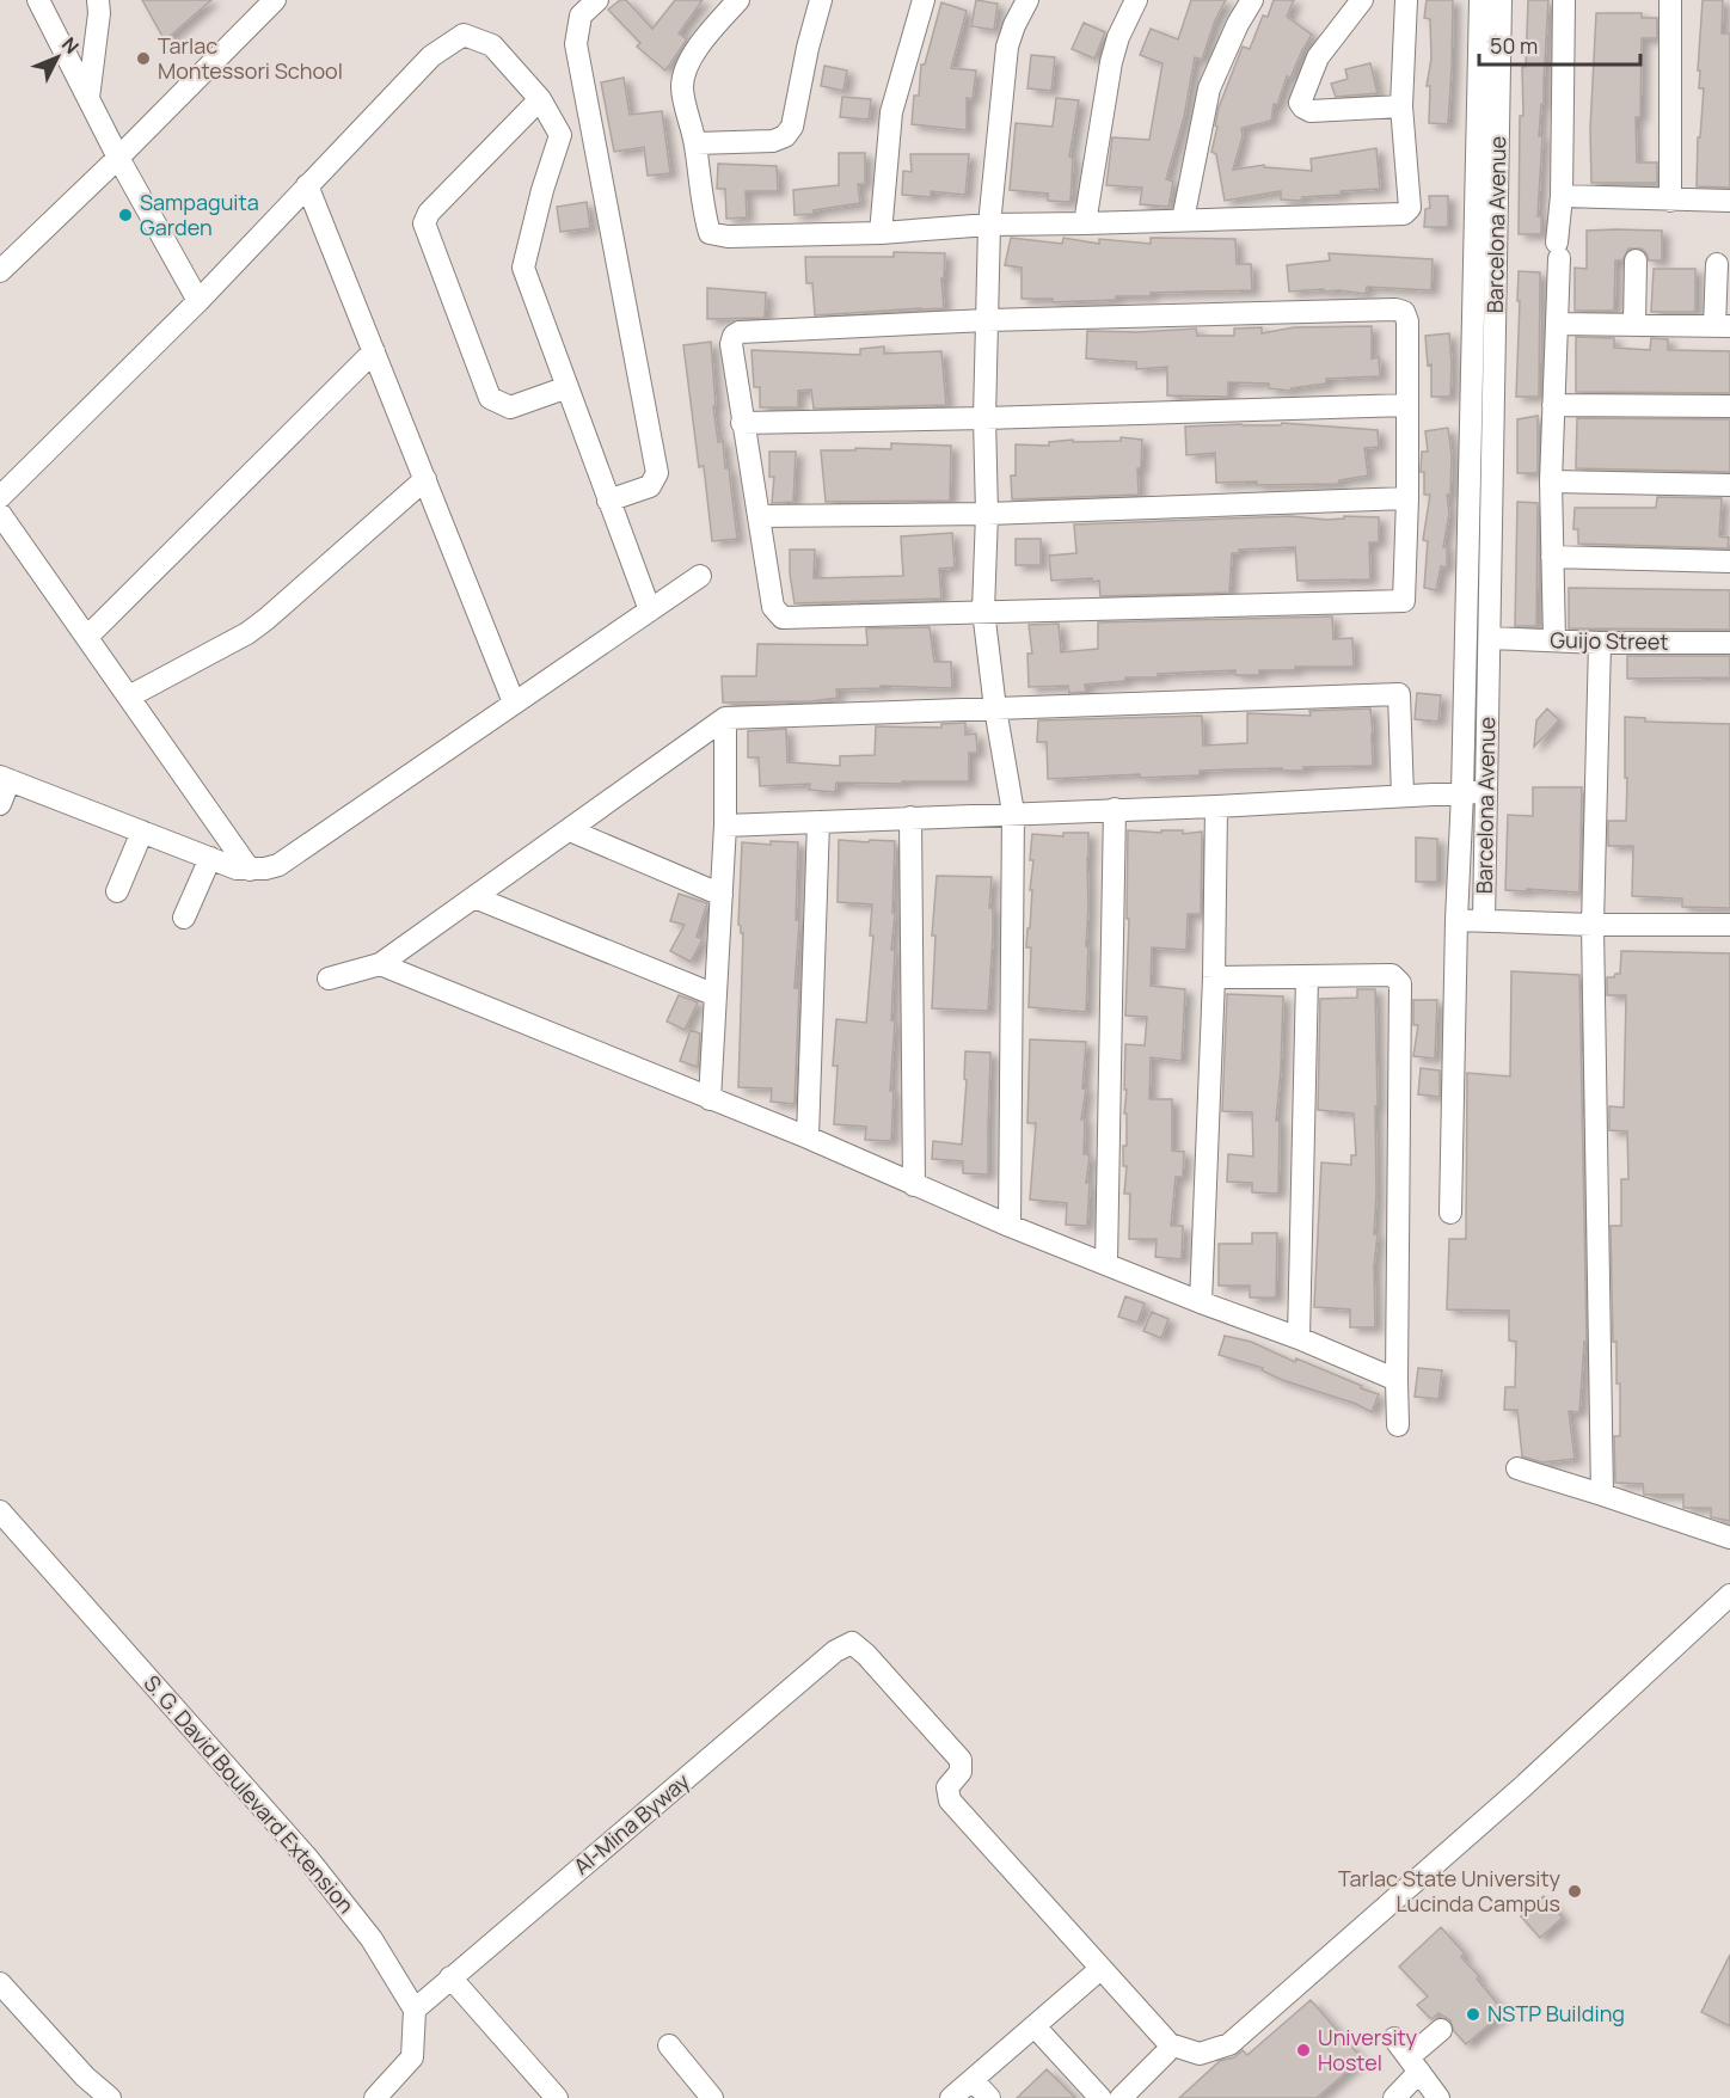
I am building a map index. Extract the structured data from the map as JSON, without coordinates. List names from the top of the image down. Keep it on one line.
{"streets":{"street":["Barcelona Avenue","Guijo Street","S. G. David Boulevard Extension","Al-Mina Byway"]},"crossings":[["Barcelona Avenue","Guijo Street"],["S. G. David Boulevard Extension","Al-Mina Byway"]],"places":["Tarlac Montessori School","Sampaguita Garden","Tarlac State University Lucinda Campus","NSTP Building","University Hostel"],"scale_bar":"50 m","north":"top right"}
